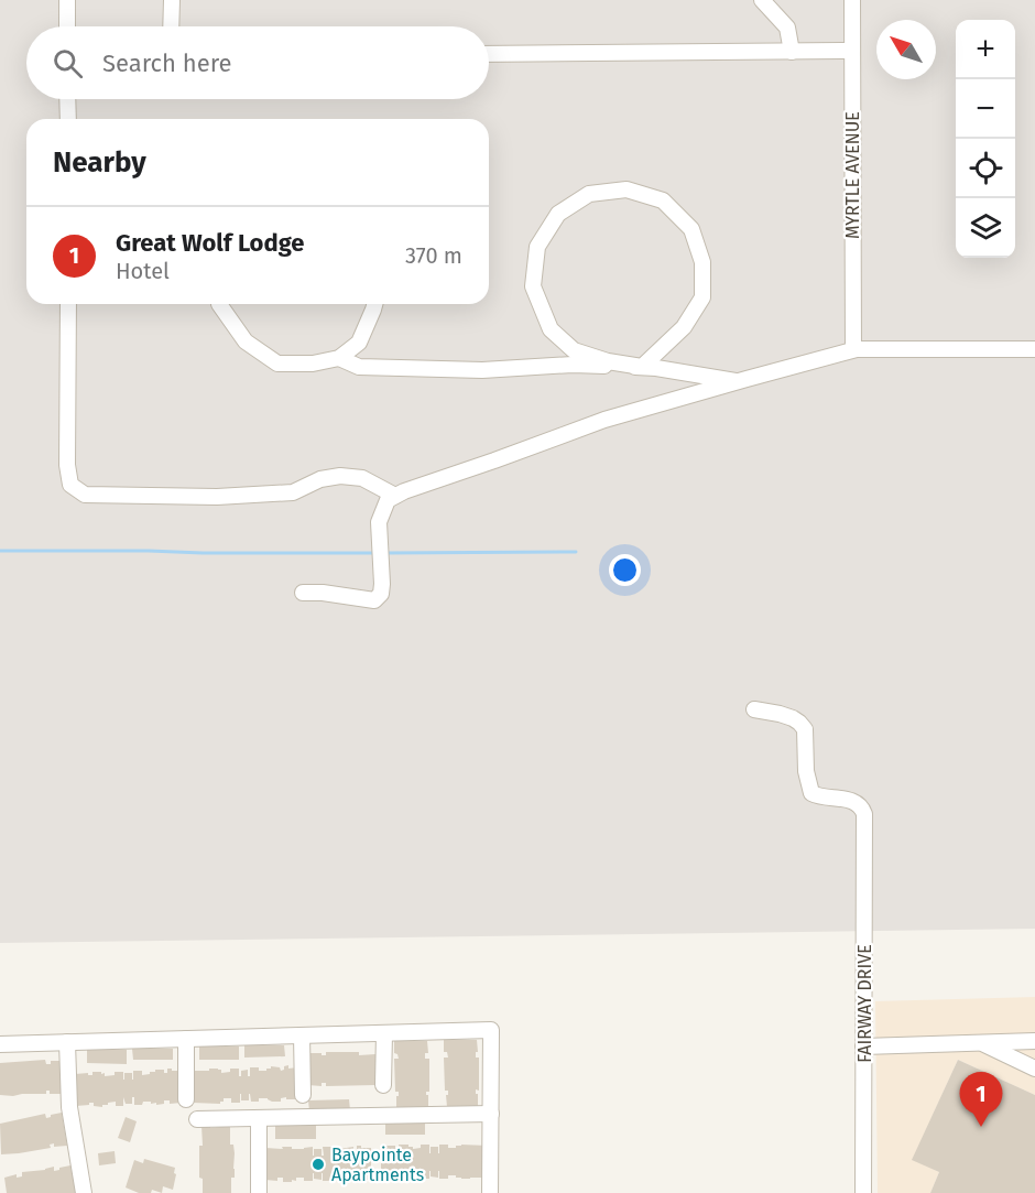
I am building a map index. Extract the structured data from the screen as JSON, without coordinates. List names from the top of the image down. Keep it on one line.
{"streets":{"street":["MYRTLE AVENUE","FAIRWAY DRIVE"]},"places":["Baypointe Apartments"],"north":"top left","page":{"map_buttons":["+","−"],"search":"Search here","heading":"Nearby","list":[{"mark":"1","name":"Great Wolf Lodge","note":"Hotel","value":"370 m"}],"pins":"1"}}
